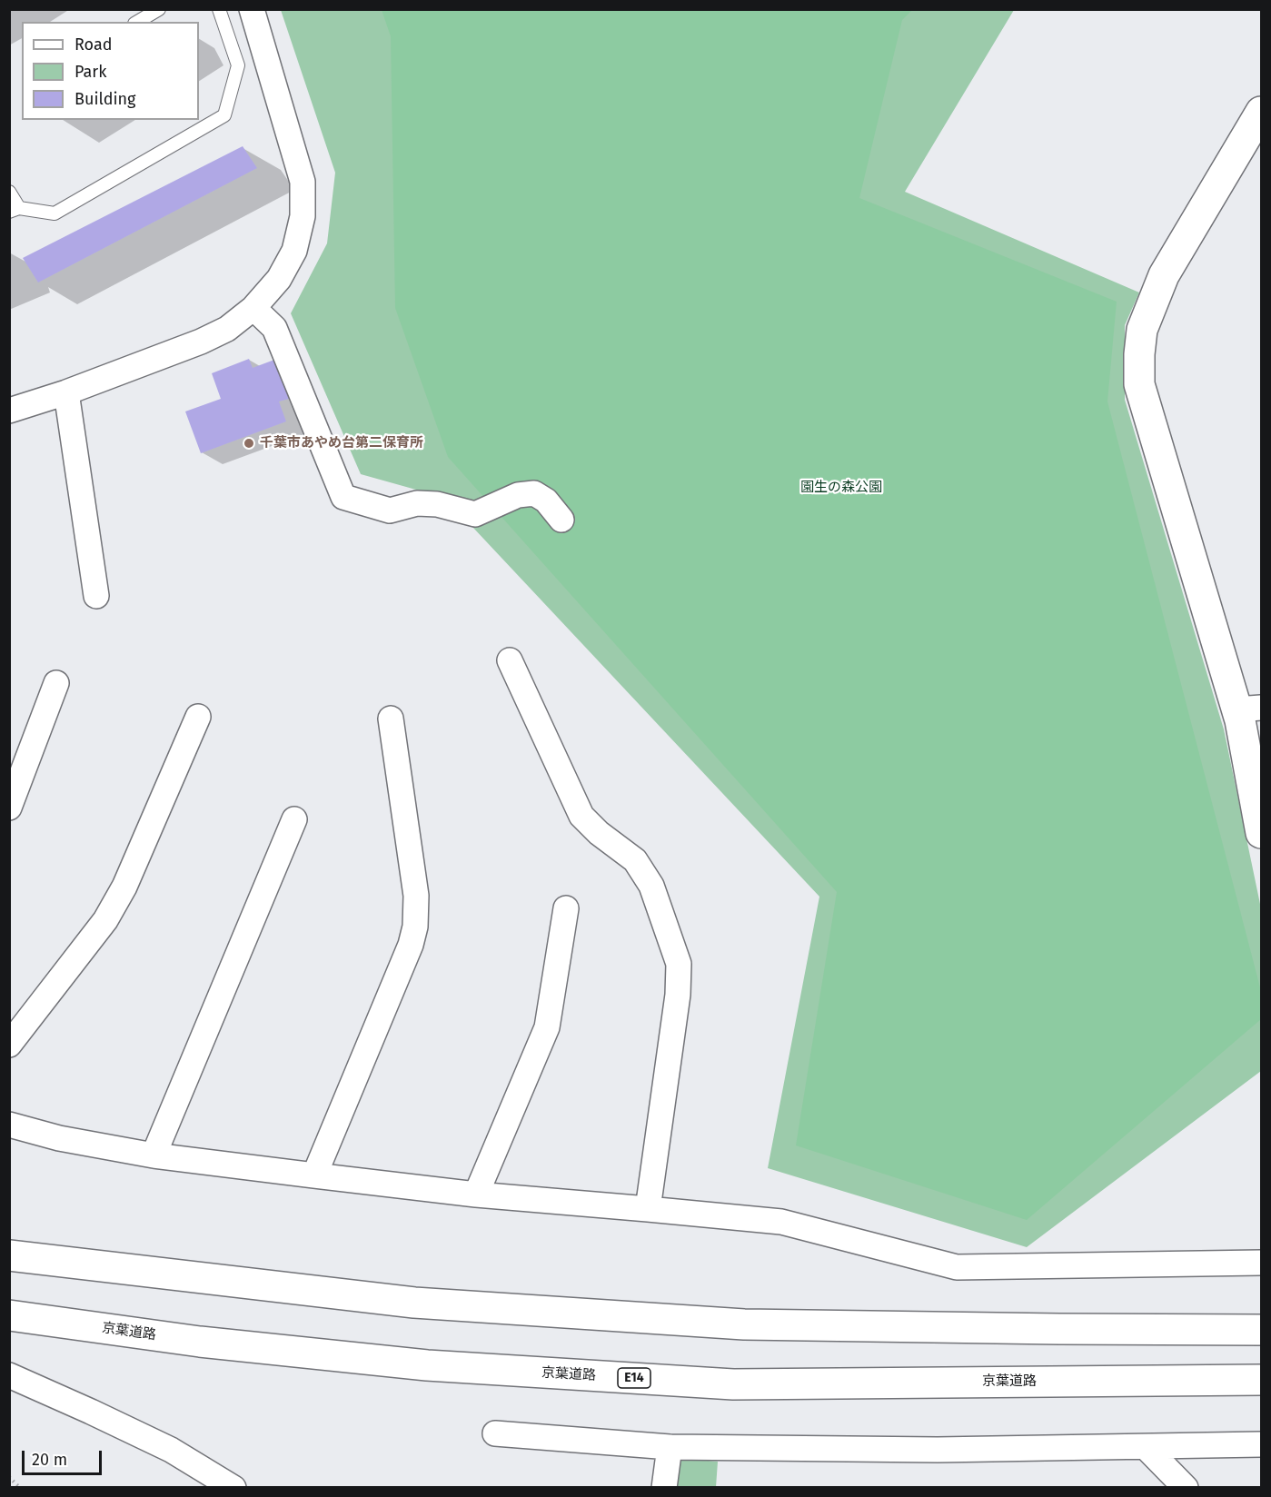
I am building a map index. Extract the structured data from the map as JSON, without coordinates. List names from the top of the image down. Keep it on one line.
{"streets":{"main road":["京葉道路","E14"]},"parks":["園生の森公園"],"places":["千葉市あやめ台第二保育所"],"legend":["Road","Park","Building"],"scale_bar":"20 m"}
